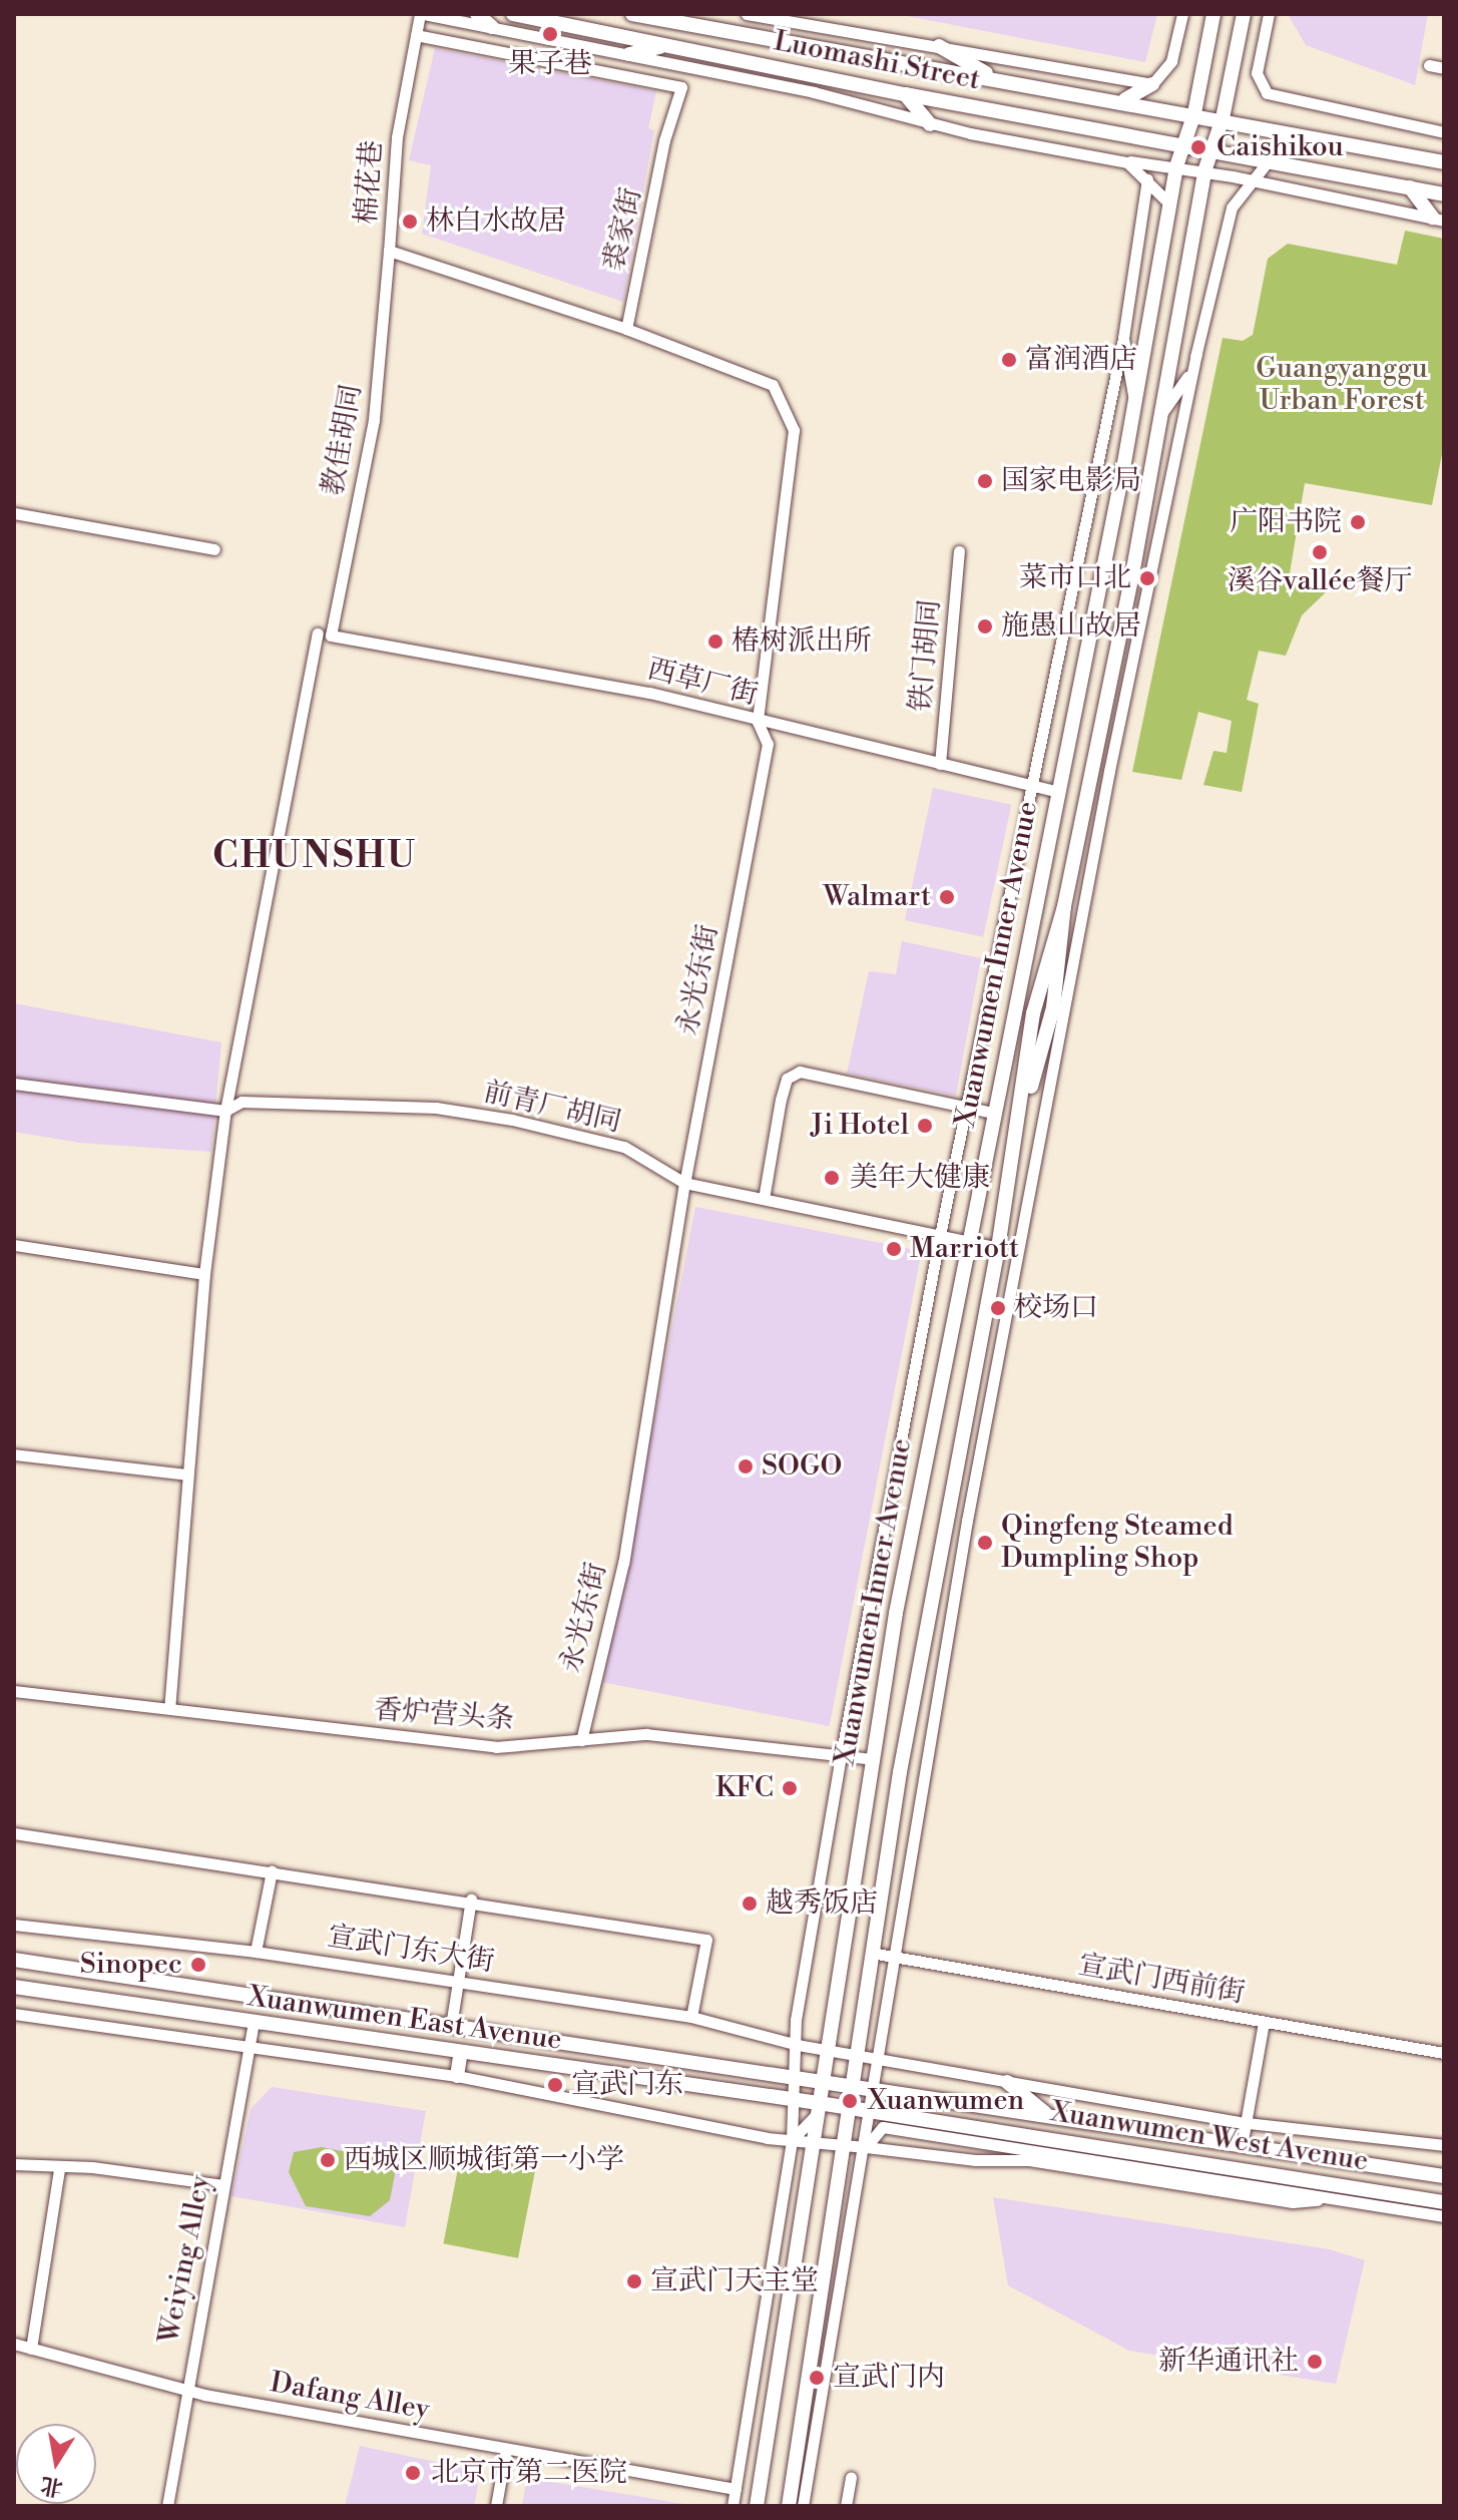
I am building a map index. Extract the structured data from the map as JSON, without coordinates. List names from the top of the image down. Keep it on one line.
{"streets":{"main road":["Luomashi Street","Xuanwumen Inner Avenue","Xuanwumen East Avenue","Xuanwumen West Avenue"],"street":["棉花巷","裘家街","教佳胡同","铁门胡同","西草厂街","永光东街","前青厂胡同","香炉营头条","宣武门东大街","宣武门西前街","Weiying Alley","Dafang Alley"]},"crossings":[["Luomashi Street","Xuanwumen Inner Avenue"],["棉花巷","裘家街"],["棉花巷","教佳胡同"],["棉花巷","永光东街"],["裘家街","永光东街"],["教佳胡同","西草厂街"],["铁门胡同","西草厂街"],["西草厂街","Xuanwumen Inner Avenue"],["西草厂街","永光东街"],["Xuanwumen Inner Avenue","前青厂胡同"],["Xuanwumen Inner Avenue","香炉营头条"],["Xuanwumen Inner Avenue","宣武门东大街"],["Xuanwumen Inner Avenue","宣武门西前街"],["Xuanwumen Inner Avenue","Xuanwumen East Avenue"],["Xuanwumen Inner Avenue","Xuanwumen West Avenue"],["永光东街","前青厂胡同"],["永光东街","香炉营头条"],["宣武门东大街","Xuanwumen West Avenue"],["Xuanwumen East Avenue","Xuanwumen West Avenue"],["Xuanwumen East Avenue","Weiying Alley"],["Weiying Alley","Dafang Alley"]],"districts":["CHUNSHU"],"parks":["Guangyanggu Urban Forest"],"places":["果子巷","Caishikou","林白水故居","富润酒店","国家电影局","广阳书院","溪谷vallée餐厅","菜市口北","施愚山故居","椿树派出所","Walmart","Ji Hotel","美年大健康","Marriott","校场口","SOGO","Qingfeng Steamed Dumpling Shop","KFC","越秀饭店","Sinopec","宣武门东","Xuanwumen","西城区顺城街第一小学","宣武门天主堂","新华通讯社","宣武门内","北京市第二医院"],"north":"bottom"}
